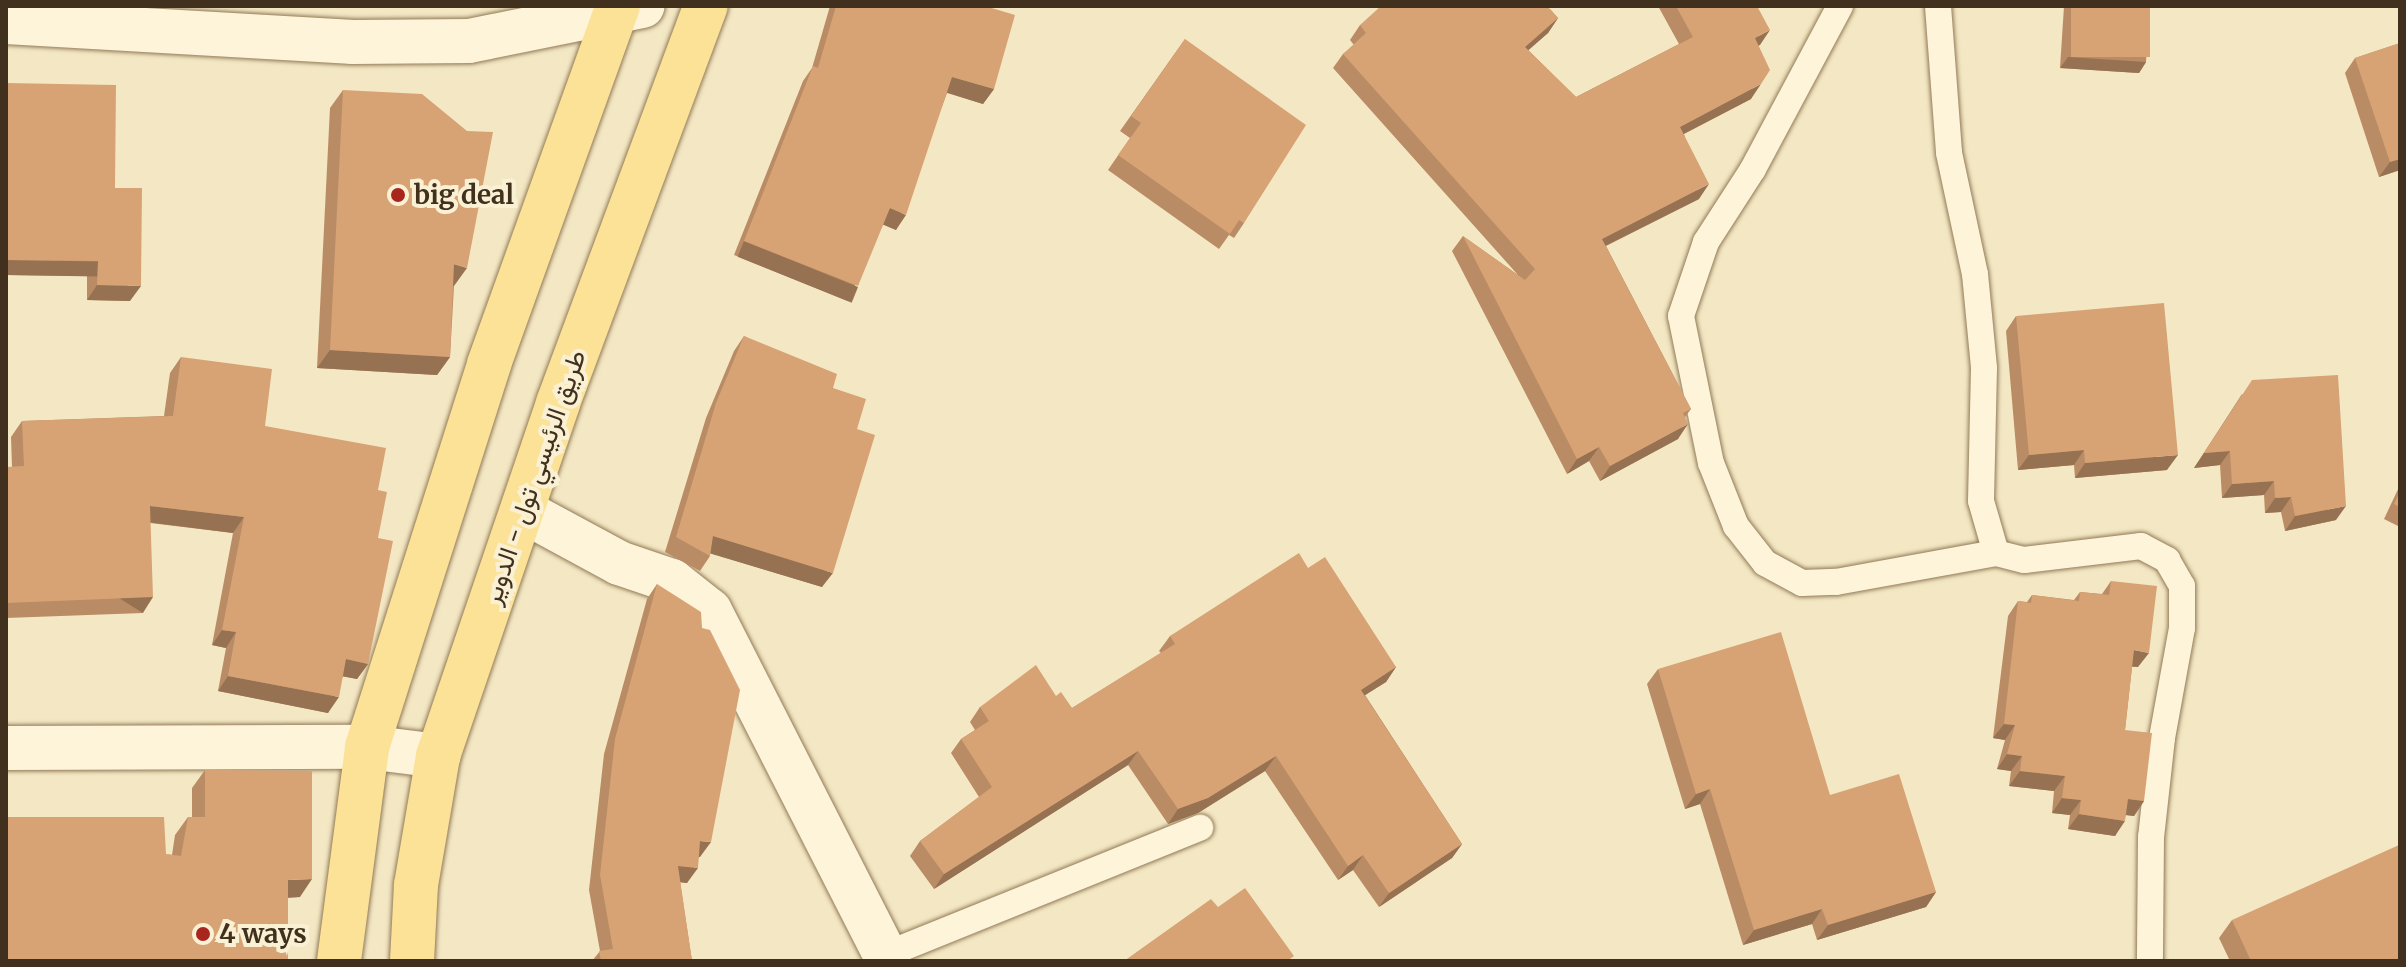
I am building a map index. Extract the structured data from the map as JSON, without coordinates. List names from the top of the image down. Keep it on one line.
{"streets":{"main road":["طريق الرئيسي تول - الدوير"]},"places":["big deal","4 ways"]}
